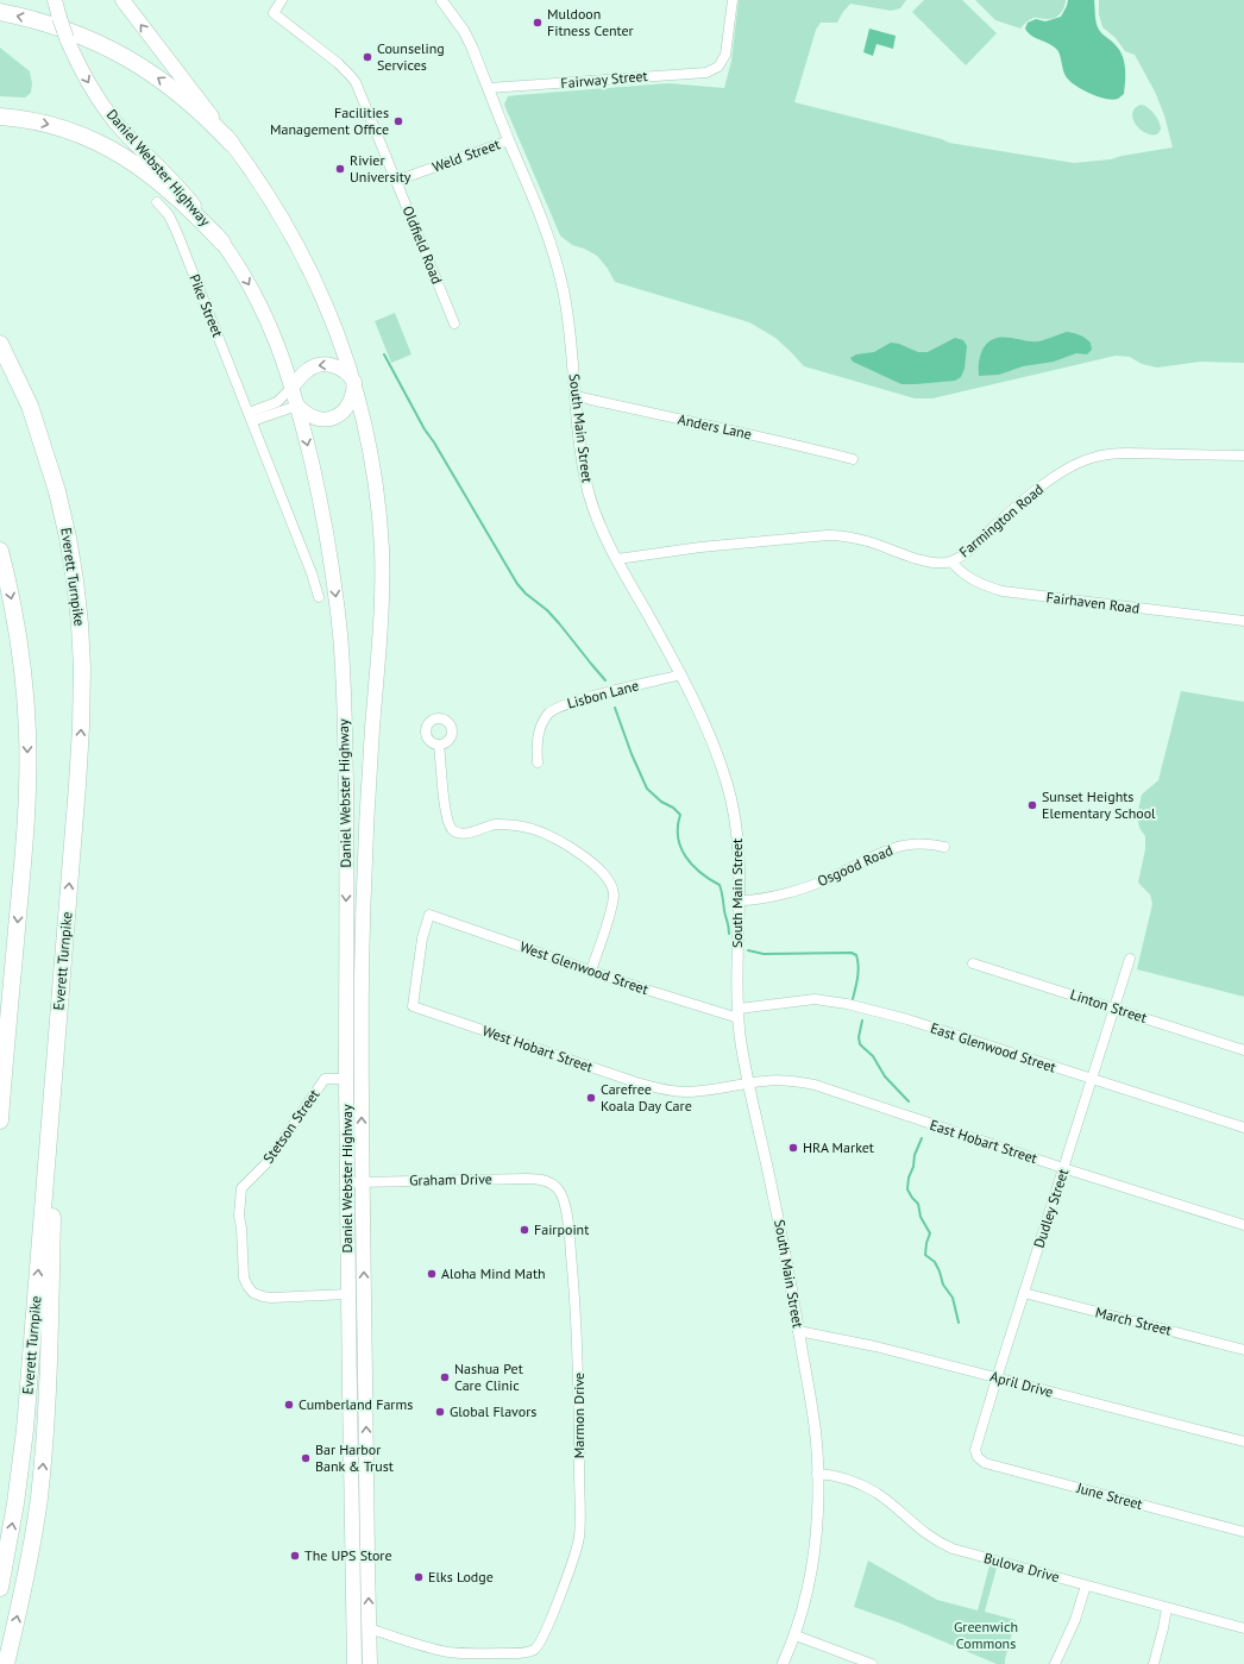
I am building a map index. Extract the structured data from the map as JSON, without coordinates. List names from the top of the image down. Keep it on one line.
{"streets":{"highway":["Everett Turnpike"],"main road":["Daniel Webster Highway"],"street":["Fairway Street","Weld Street","Oldfield Road","Pike Street","Anders Lane","South Main Street","Farmington Road","Fairhaven Road","Lisbon Lane","Osgood Road","West Glenwood Street","Linton Street","East Glenwood Street","West Hobart Street","Stetson Street","East Hobart Street","Graham Drive","Dudley Street","March Street","April Drive","Marmon Drive","June Street","Bulova Drive"]},"crossings":[["Fairway Street","South Main Street"],["Weld Street","Oldfield Road"],["Weld Street","South Main Street"],["Daniel Webster Highway","Stetson Street"],["Daniel Webster Highway","Graham Drive"],["Daniel Webster Highway","Marmon Drive"],["Anders Lane","South Main Street"],["South Main Street","Farmington Road"],["South Main Street","Lisbon Lane"],["South Main Street","Osgood Road"],["South Main Street","West Glenwood Street"],["South Main Street","East Glenwood Street"],["South Main Street","West Hobart Street"],["South Main Street","East Hobart Street"],["South Main Street","April Drive"],["South Main Street","Bulova Drive"],["Farmington Road","Fairhaven Road"],["West Glenwood Street","East Glenwood Street"],["West Glenwood Street","West Hobart Street"],["Linton Street","Dudley Street"],["East Glenwood Street","Dudley Street"],["West Hobart Street","East Hobart Street"],["East Hobart Street","Dudley Street"],["Graham Drive","Marmon Drive"],["Dudley Street","March Street"],["Dudley Street","April Drive"],["Dudley Street","June Street"]],"parks":["Greenwich Commons"],"places":["Muldoon Fitness Center","Counseling Services","Facilities Management Office","Rivier University","Sunset Heights Elementary School","Carefree Koala Day Care","HRA Market","Fairpoint","Aloha Mind Math","Nashua Pet Care Clinic","Cumberland Farms","Global Flavors","Bar Harbor Bank & Trust","The UPS Store","Elks Lodge"]}
